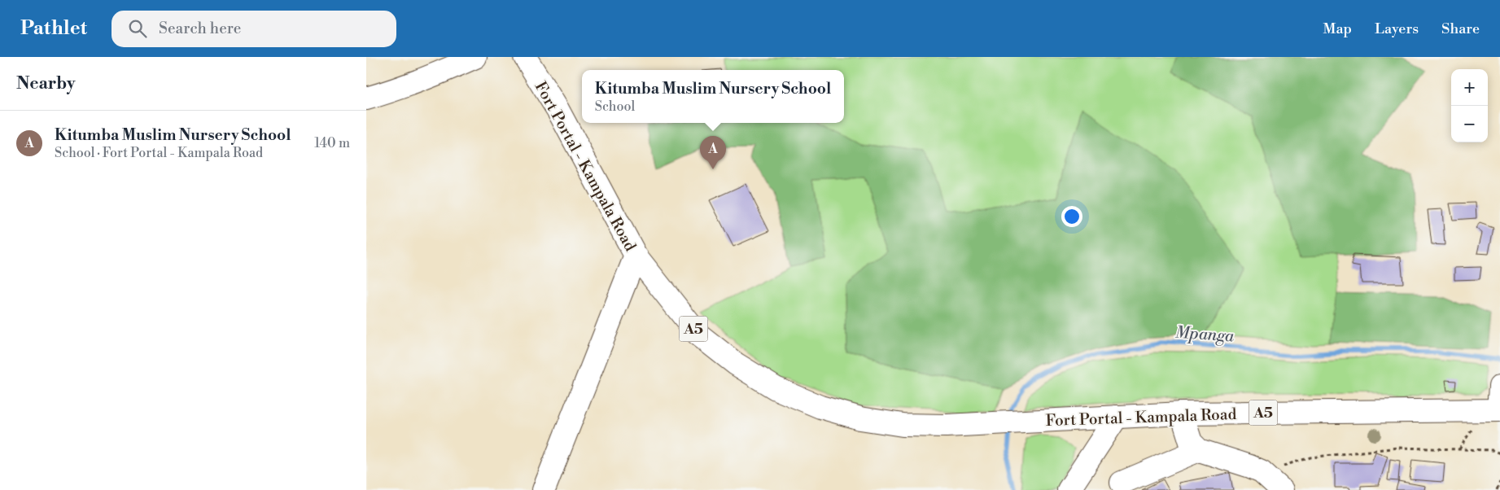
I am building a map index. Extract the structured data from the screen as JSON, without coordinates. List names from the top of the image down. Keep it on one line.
{"streets":{"main road":["Fort Portal - Kampala Road","A5"]},"water":["Mpanga"],"page":{"header":"Pathlet","search":"Search here","nav":["Map","Layers","Share"],"heading":"Nearby","map_buttons":["+","−"],"popup":["Kitumba Muslim Nursery School","School"],"list":[{"mark":"A","name":"Kitumba Muslim Nursery School","note":"School · Fort Portal - Kampala Road","value":"140 m"}],"pins":"A"}}
